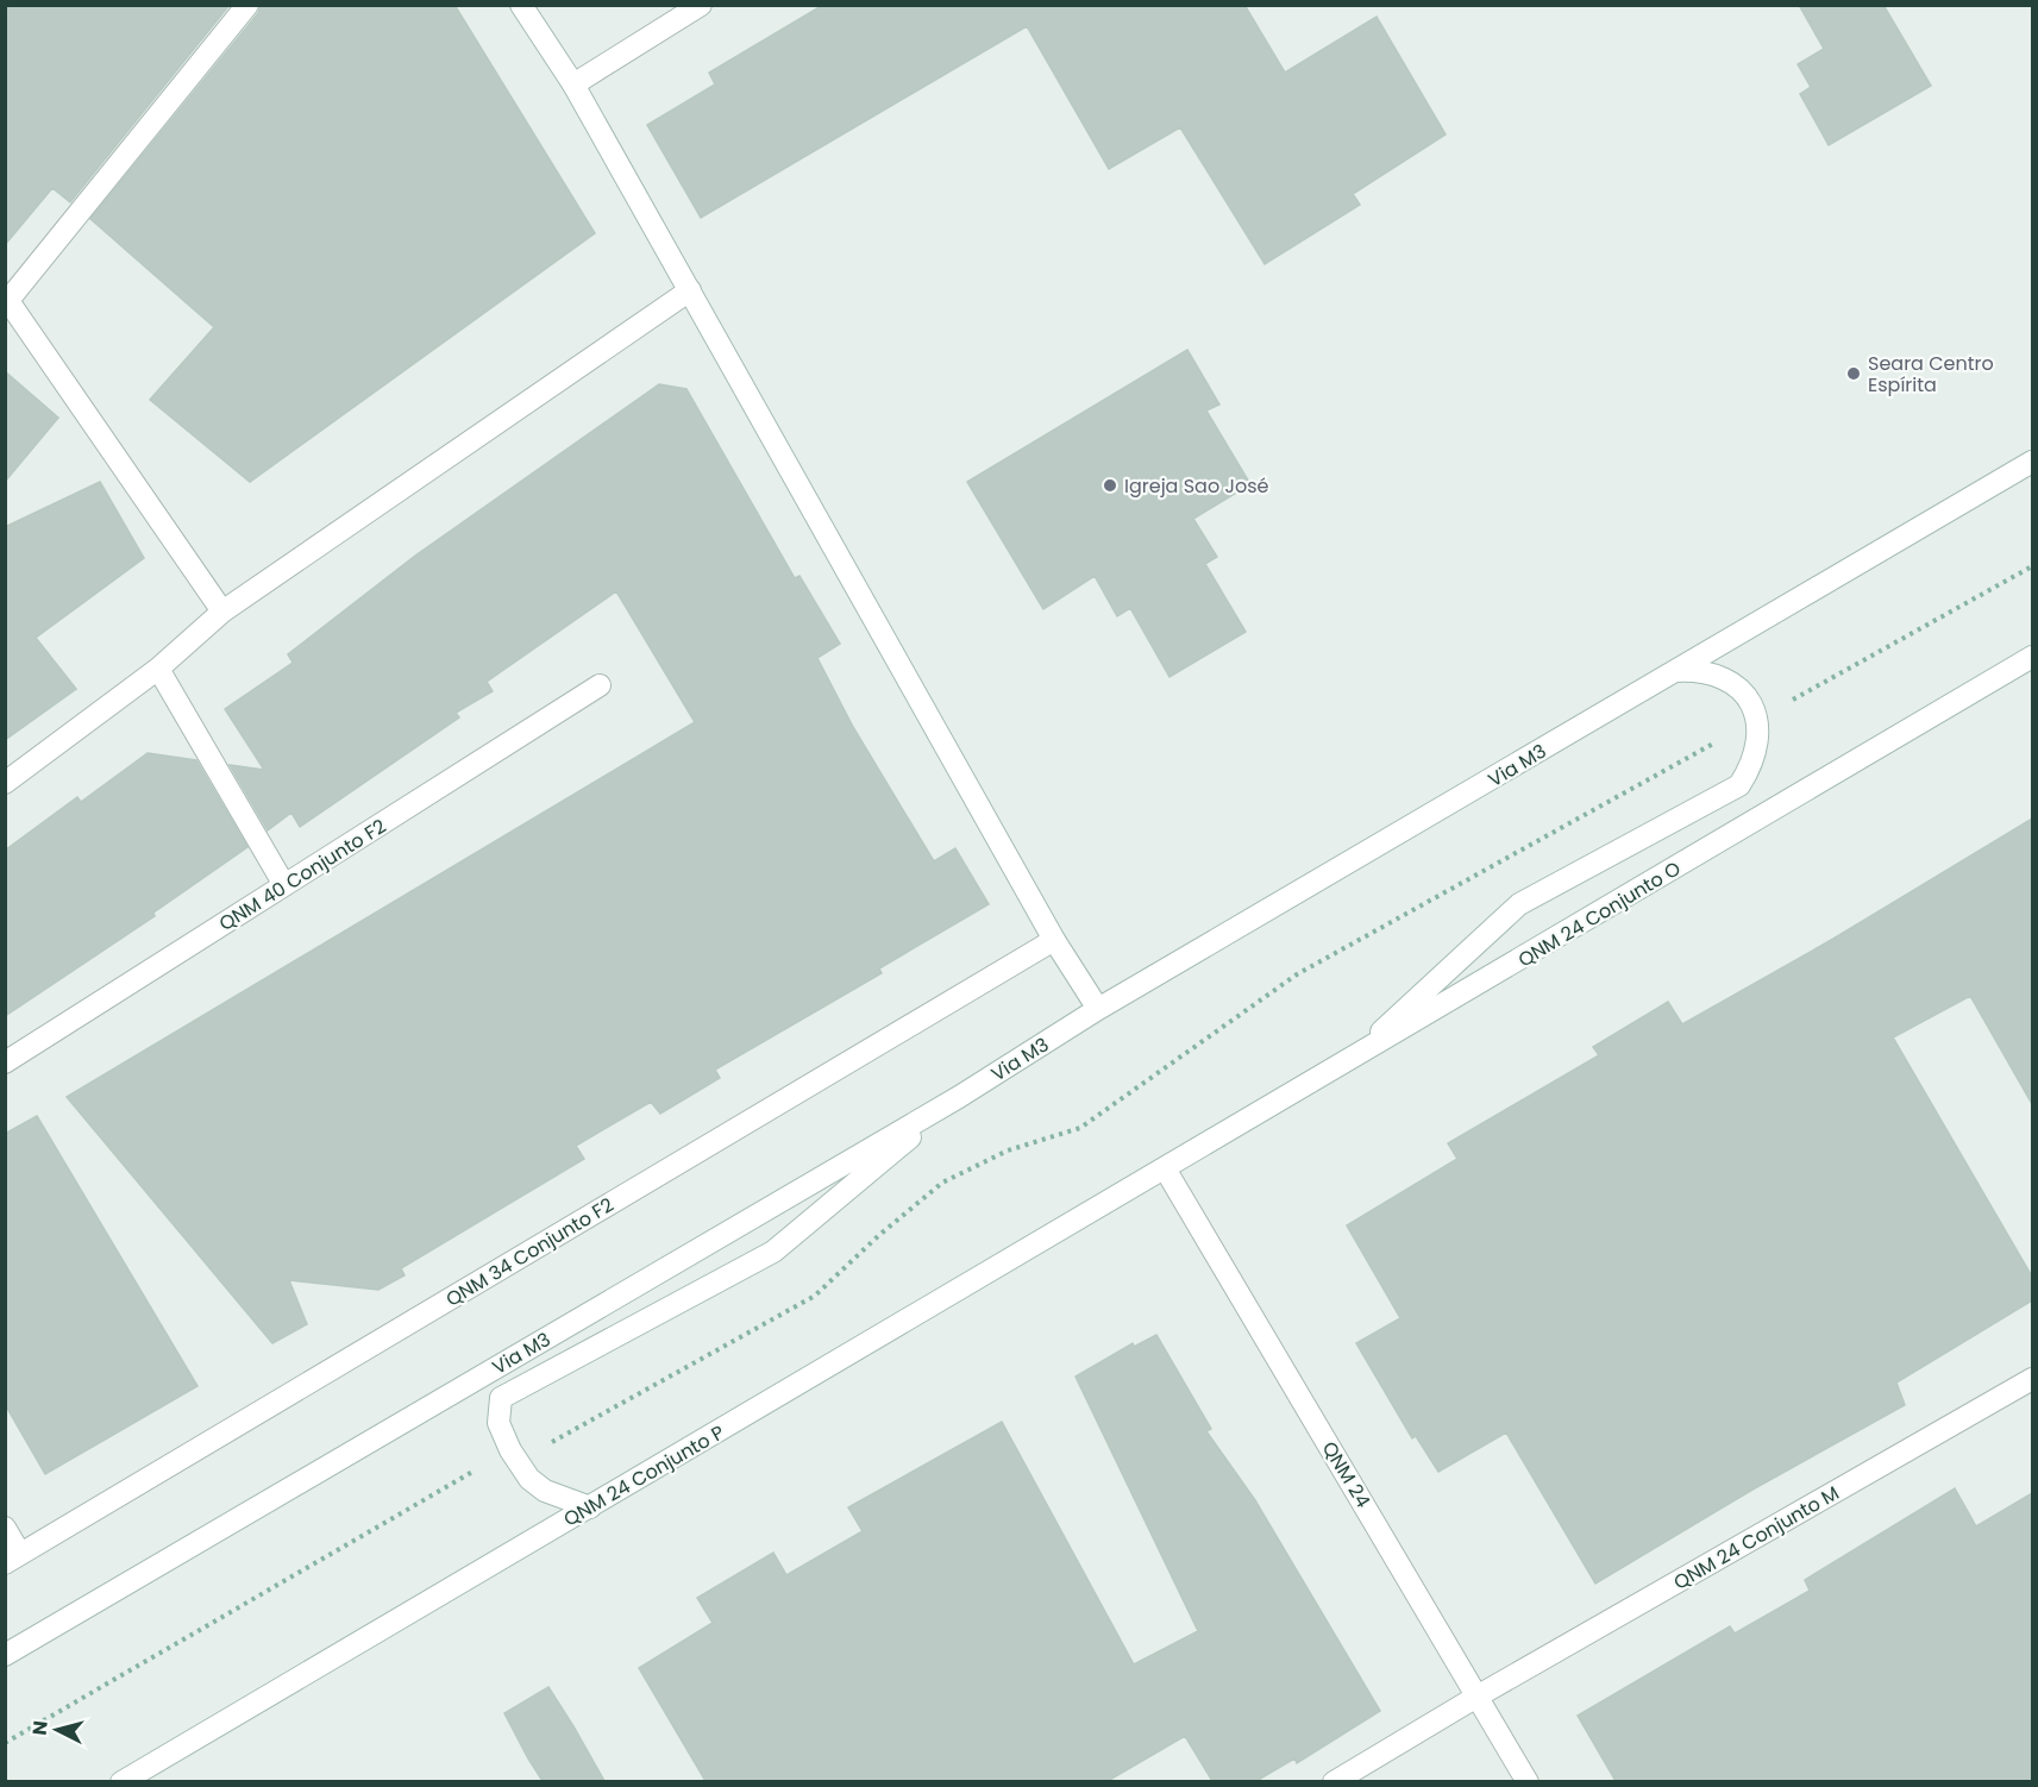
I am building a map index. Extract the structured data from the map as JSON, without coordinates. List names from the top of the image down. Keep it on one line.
{"streets":{"street":["Via M3","QNM 40 Conjunto F2","QNM 24 Conjunto O","QNM 34 Conjunto F2","QNM 24","QNM 24 Conjunto P","QNM 24 Conjunto M"]},"crossings":[["QNM 24 Conjunto O","QNM 24"],["QNM 24 Conjunto O","QNM 24 Conjunto P"],["QNM 24","QNM 24 Conjunto P"],["QNM 24","QNM 24 Conjunto M"]],"places":["Seara Centro Espírita","Igreja Sao José"],"north":"left"}
